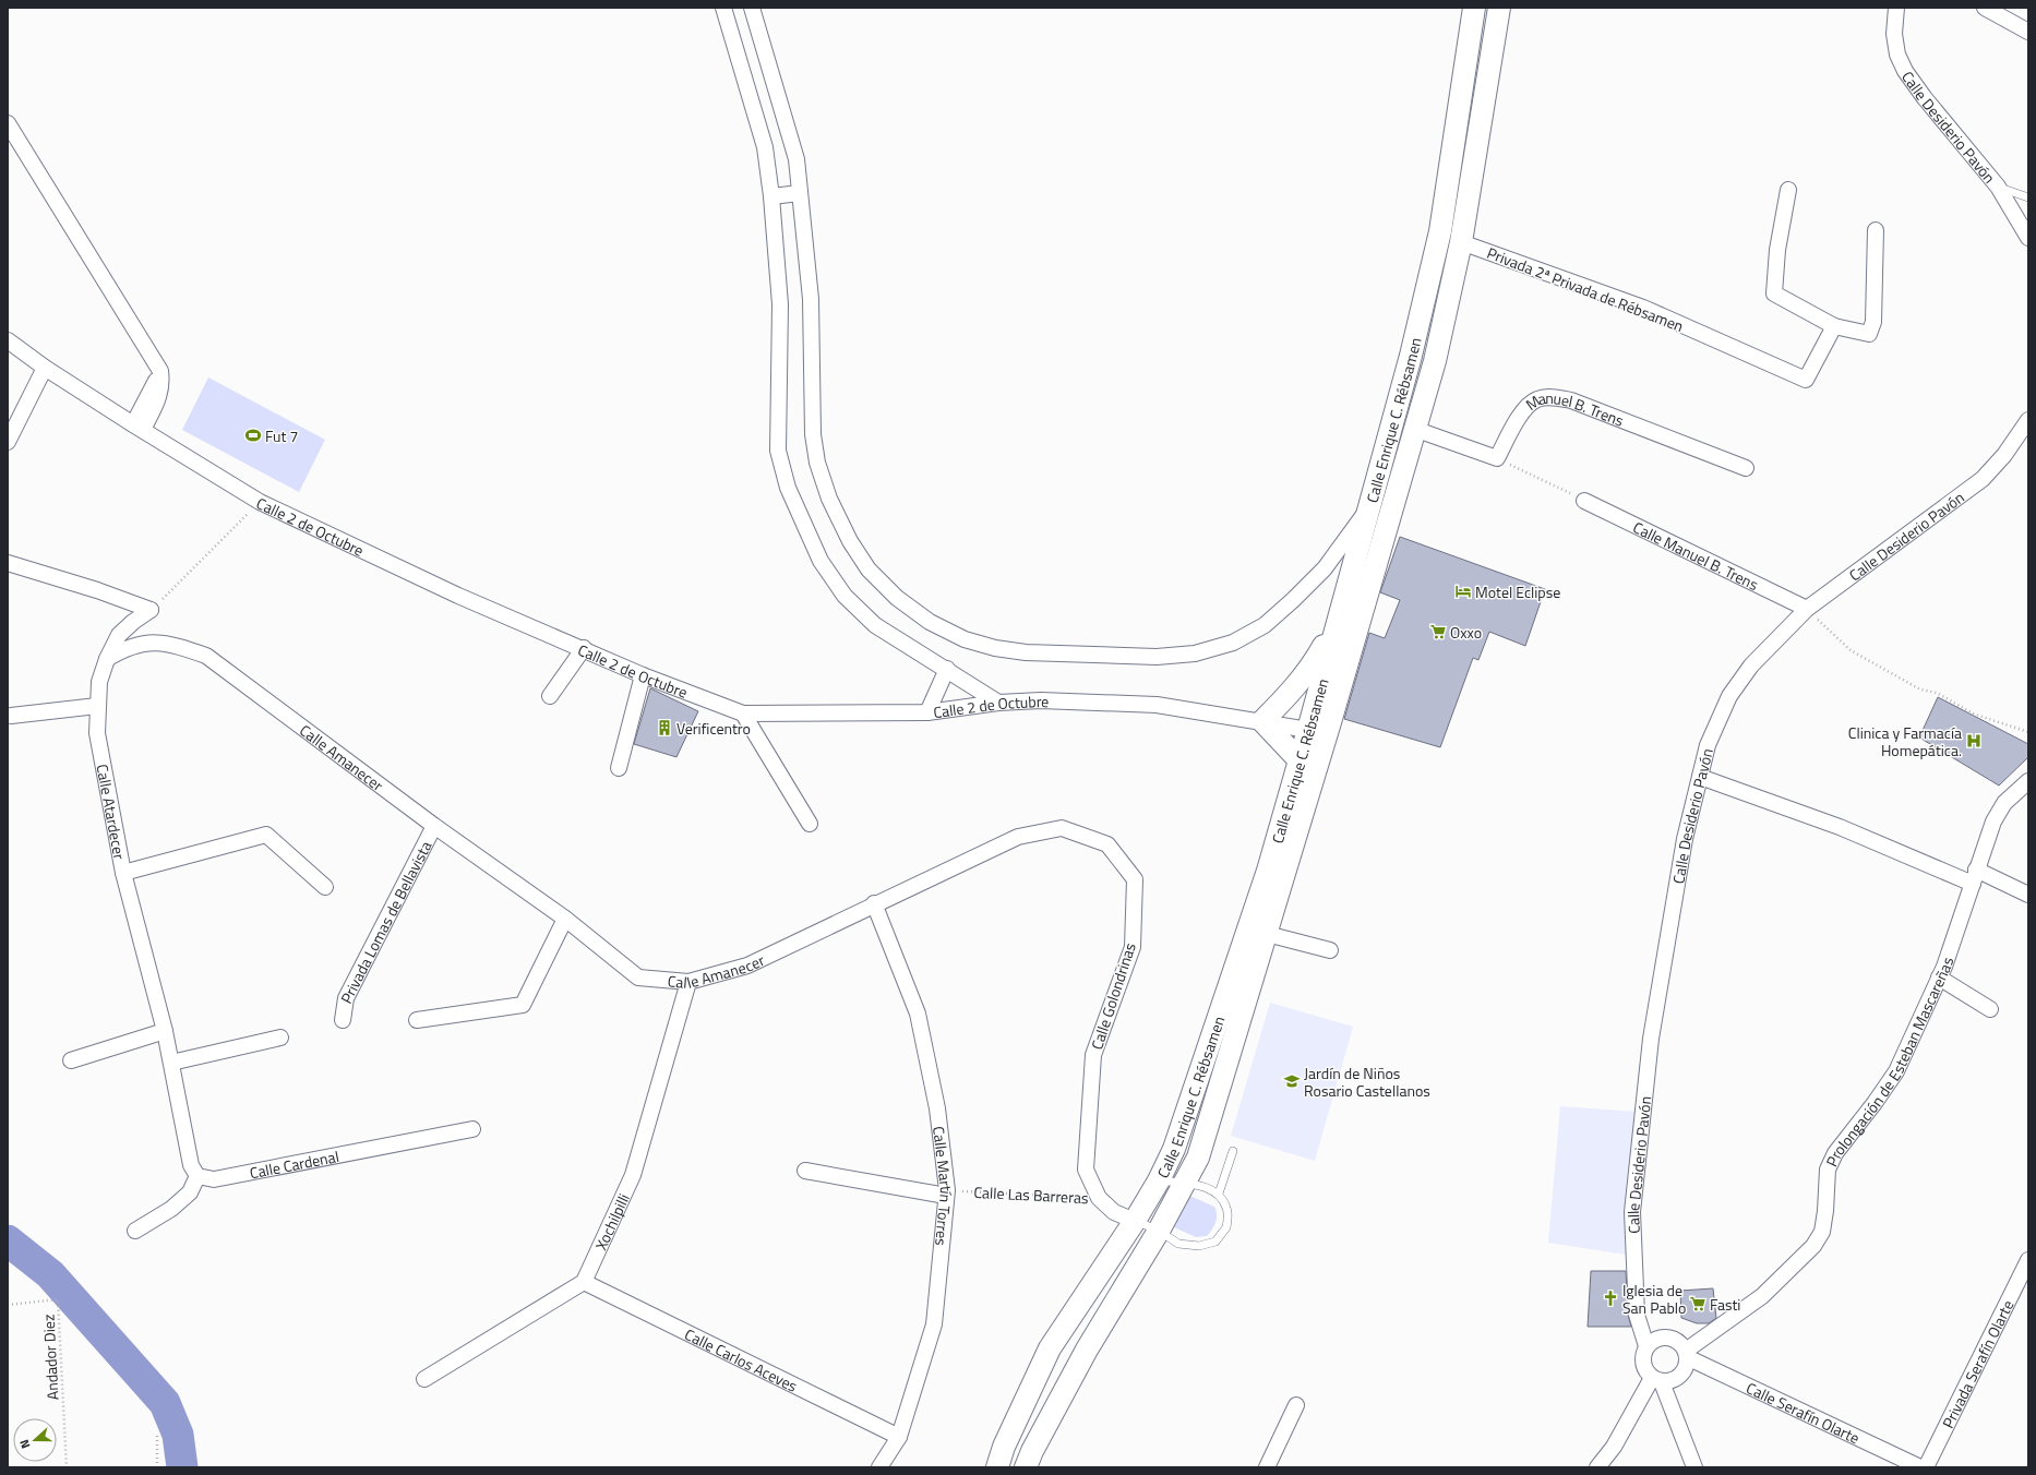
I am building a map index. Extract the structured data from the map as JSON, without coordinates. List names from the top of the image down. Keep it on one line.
{"streets":{"main road":["Calle Enrique C. Rébsamen"],"street":["Calle Desiderio Pavón","Privada 2ª Privada de Rébsamen","Manuel B. Trens","Calle 2 de Octubre","Calle Manuel B. Trens","Calle Amanecer","Calle Atardecer","Privada Lomas de Bellavista","Calle Golondrinas","Prolongación de Esteban Mascareñas","Calle Cardenal","Calle Martín Torres","Calle Las Barreras","Xochilpilli","Calle Carlos Aceves","Privada Serafín Olarte","Calle Serafín Olarte"],"path":["Andador Diez"]},"crossings":[["Calle Desiderio Pavón","Calle Manuel B. Trens"],["Calle Desiderio Pavón","Prolongación de Esteban Mascareñas"],["Calle Desiderio Pavón","Calle Serafín Olarte"],["Privada 2ª Privada de Rébsamen","Calle Enrique C. Rébsamen"],["Calle Enrique C. Rébsamen","Calle 2 de Octubre"],["Calle Enrique C. Rébsamen","Calle Las Barreras"],["Calle Amanecer","Calle Atardecer"],["Calle Amanecer","Privada Lomas de Bellavista"],["Calle Amanecer","Calle Golondrinas"],["Calle Amanecer","Calle Martín Torres"],["Calle Amanecer","Xochilpilli"],["Calle Atardecer","Calle Cardenal"],["Calle Golondrinas","Calle Martín Torres"],["Calle Golondrinas","Calle Las Barreras"],["Prolongación de Esteban Mascareñas","Calle Serafín Olarte"],["Calle Martín Torres","Calle Las Barreras"],["Calle Martín Torres","Calle Carlos Aceves"],["Xochilpilli","Calle Carlos Aceves"]],"places":{"sports":["Fut 7"],"hotel":["Motel Eclipse"],"supermarket":["Oxxo","Fasti"],"building":["Verificentro"],"hospital":["Clinica y Farmacía Homepática."],"school or university":["Jardín de Niños Rosario Castellanos"],"church":["Iglesia de San Pablo"]},"north":"left"}
